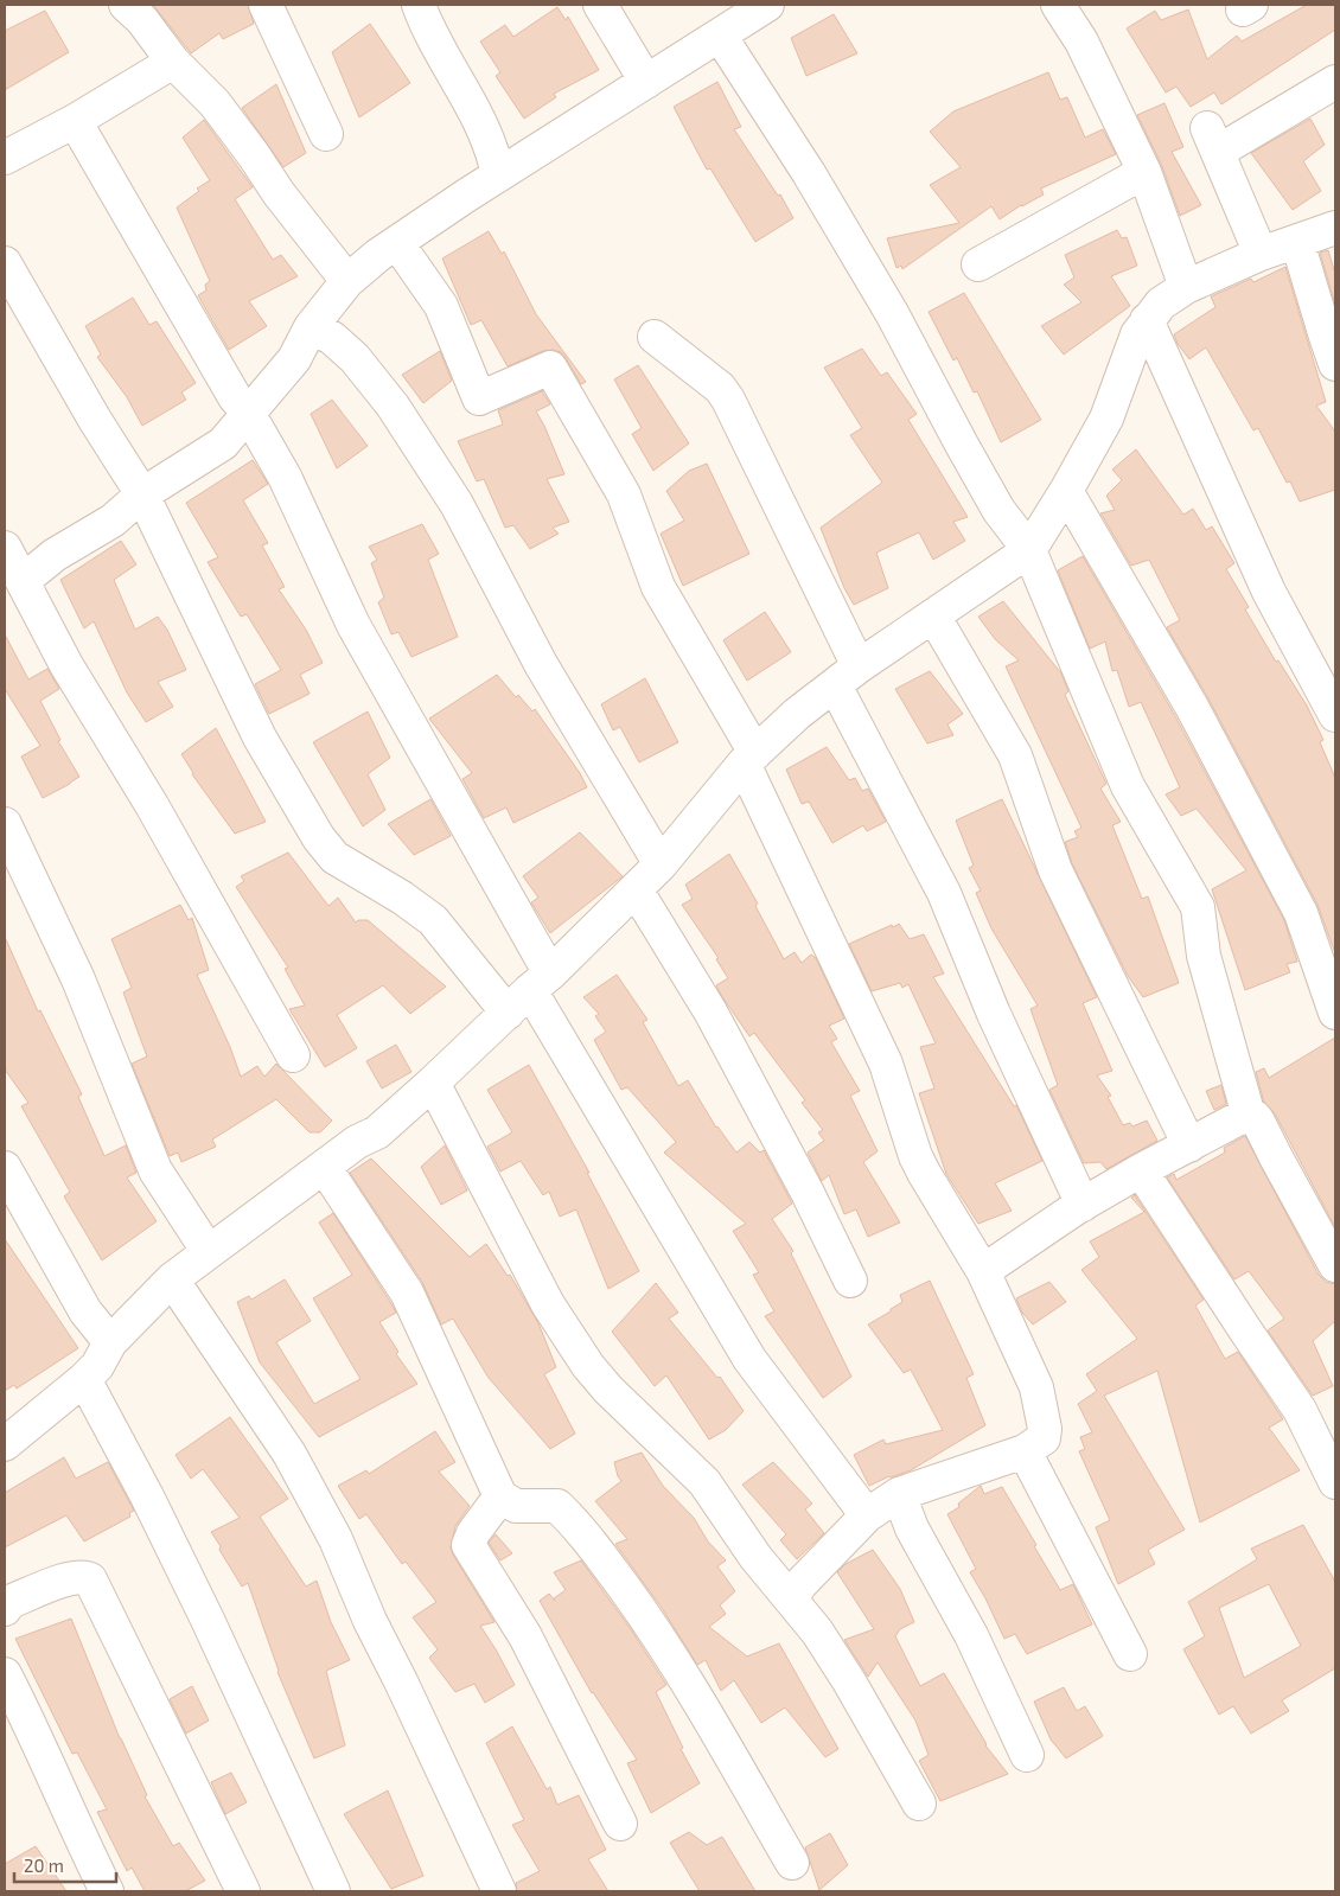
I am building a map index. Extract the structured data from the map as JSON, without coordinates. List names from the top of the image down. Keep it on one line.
{"scale_bar":"20 m"}
